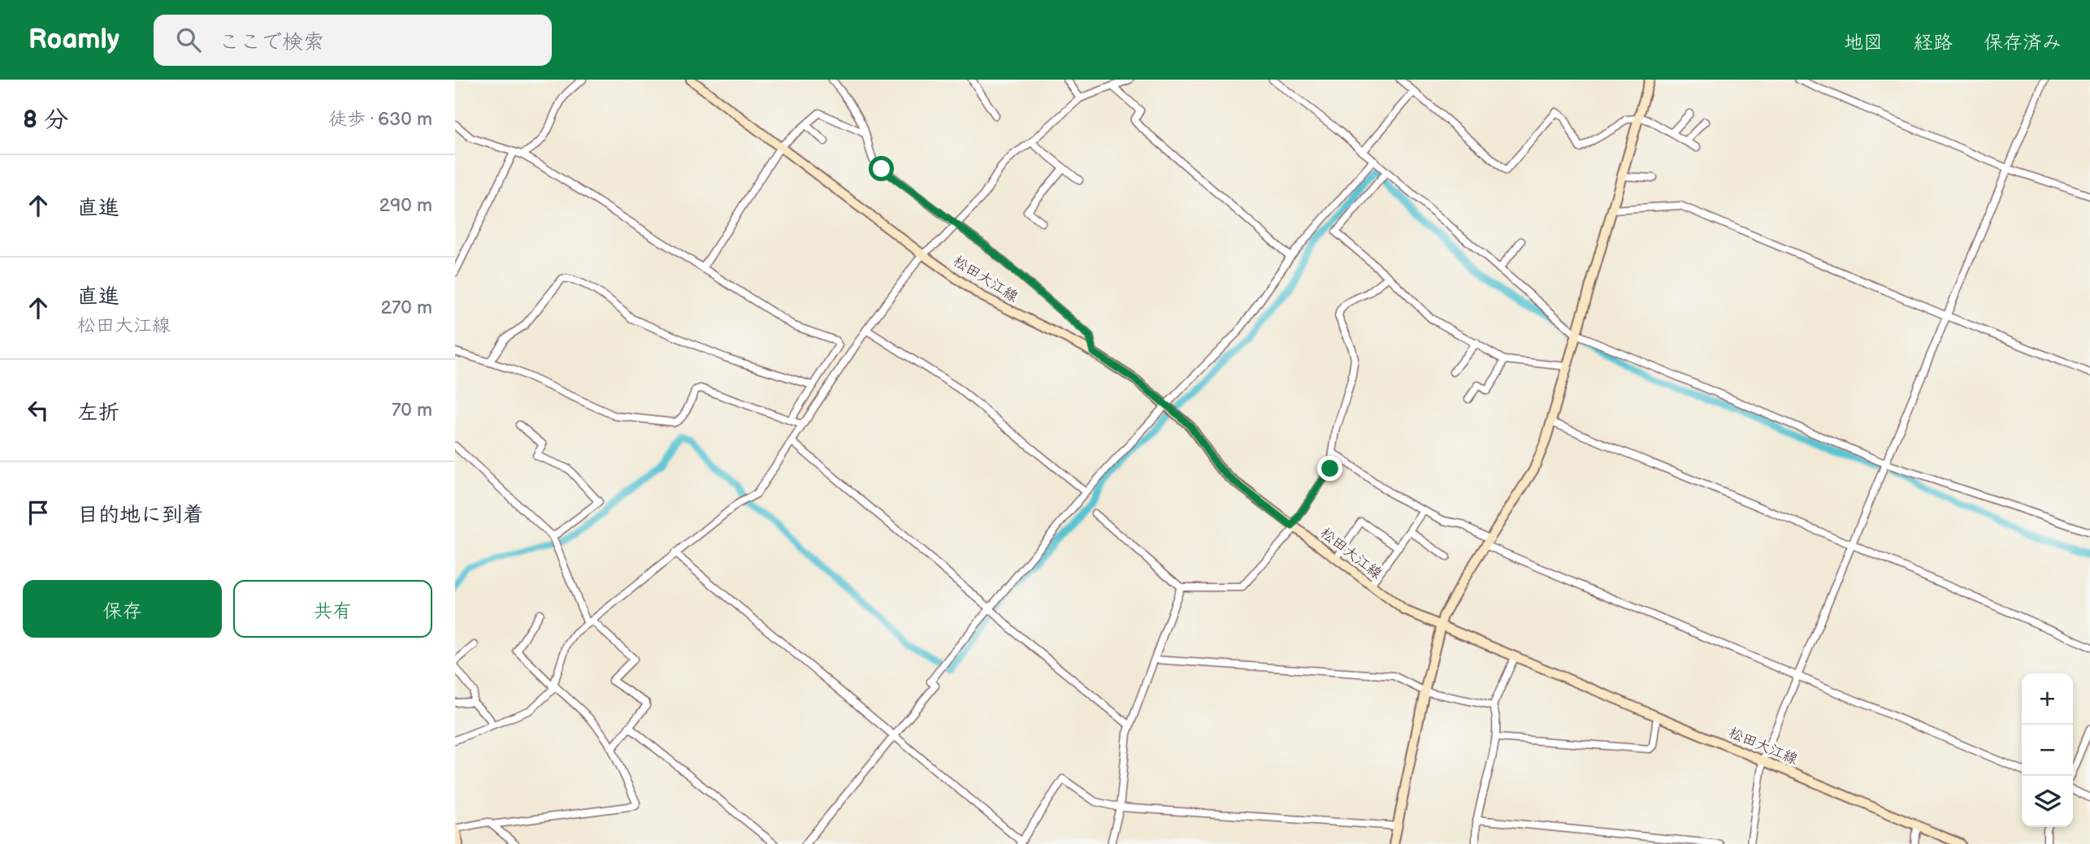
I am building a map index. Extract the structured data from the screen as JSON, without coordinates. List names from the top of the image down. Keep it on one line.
{"streets":{"main road":["松田大江線"]},"page":{"header":"Roamly","search":"ここで検索","nav":["地図","経路","保存済み"],"heading":["8 分","徒歩 · 630 m"],"list":[["直進","290 m"],["直進","松田大江線","270 m"],["左折","70 m"],"目的地に到着"],"buttons":["保存","共有"],"map_buttons":["+","−"]}}
